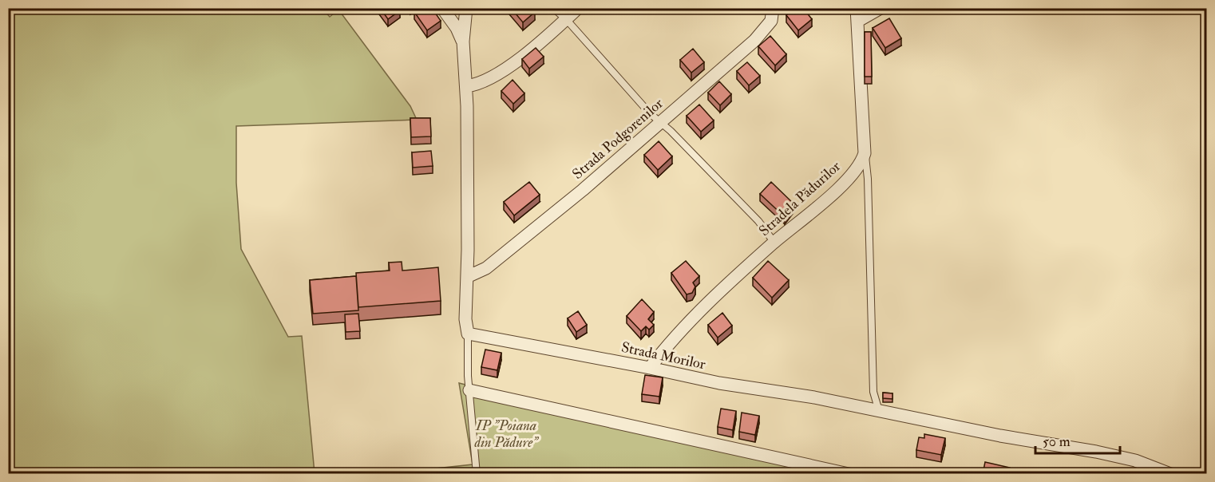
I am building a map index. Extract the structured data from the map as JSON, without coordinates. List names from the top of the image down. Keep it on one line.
{"streets":{"street":["Strada Podgorenilor","Stradela Pădurilor","Strada Morilor"]},"crossings":[["Stradela Pădurilor","Strada Morilor"]],"parks":["IP \"Poiana din Pădure\""],"scale_bar":"50 m"}
